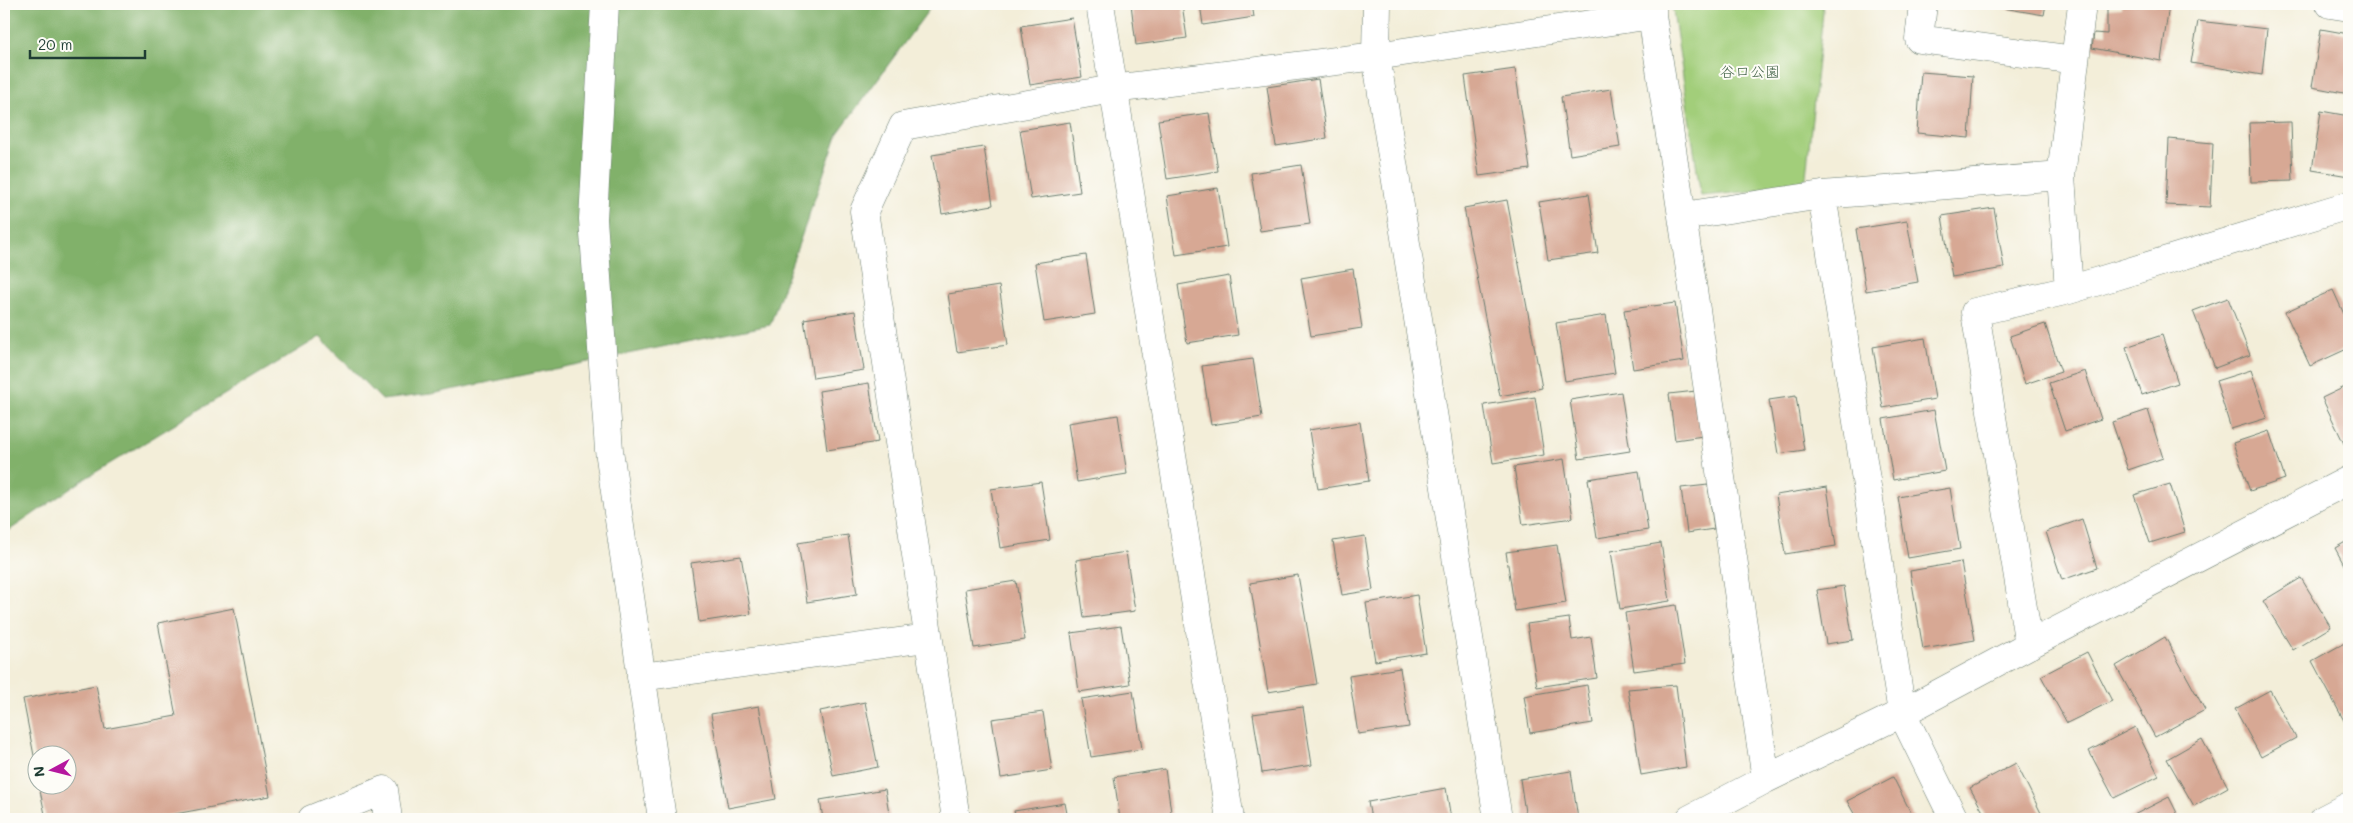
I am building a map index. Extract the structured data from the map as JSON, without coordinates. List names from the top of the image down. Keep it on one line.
{"parks":["谷口公園"],"scale_bar":"20 m","north":"left"}
